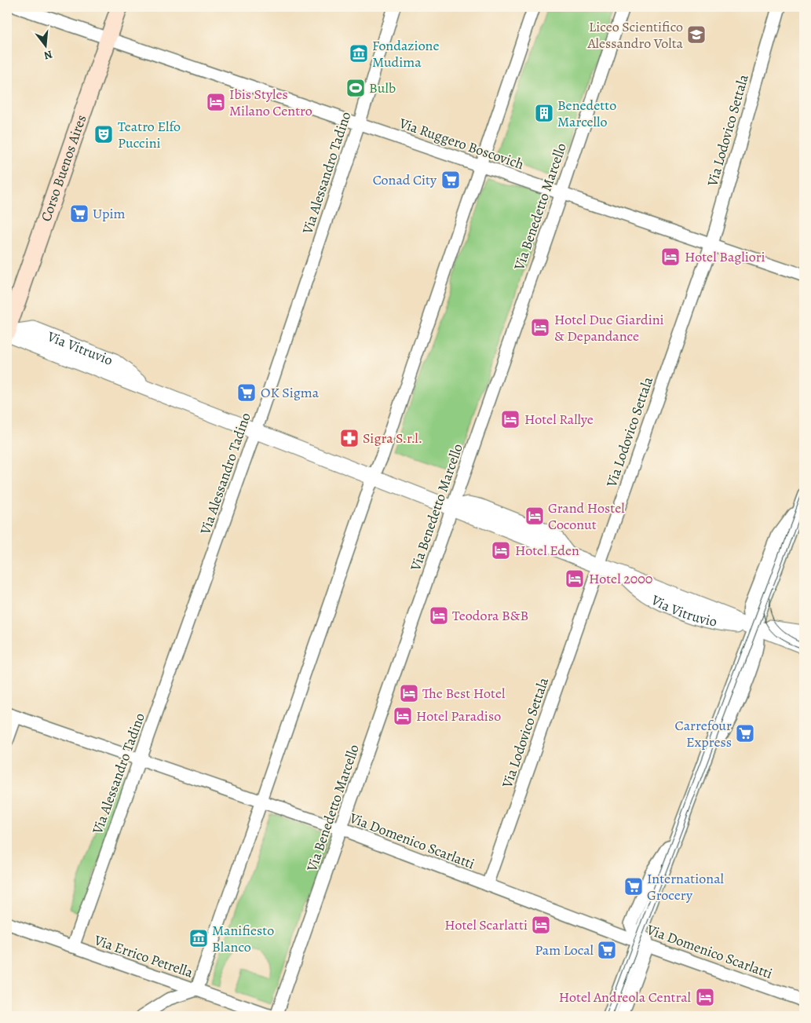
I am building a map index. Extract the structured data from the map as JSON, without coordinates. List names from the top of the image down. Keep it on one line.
{"streets":{"main road":["Corso Buenos Aires"],"street":["Via Lodovico Settala","Via Ruggero Boscovich","Via Alessandro Tadino","Via Benedetto Marcello","Via Vitruvio","Via Domenico Scarlatti","Via Errico Petrella"]},"crossings":[["Via Lodovico Settala","Via Ruggero Boscovich"],["Via Lodovico Settala","Via Vitruvio"],["Via Lodovico Settala","Via Domenico Scarlatti"],["Via Ruggero Boscovich","Corso Buenos Aires"],["Via Ruggero Boscovich","Via Alessandro Tadino"],["Via Ruggero Boscovich","Via Benedetto Marcello"],["Via Alessandro Tadino","Via Vitruvio"],["Via Alessandro Tadino","Via Domenico Scarlatti"],["Via Alessandro Tadino","Via Errico Petrella"],["Via Benedetto Marcello","Via Vitruvio"],["Via Benedetto Marcello","Via Domenico Scarlatti"]],"places":{"school or university":["Liceo Scientifico Alessandro Volta"],"museum":["Fondazione Mudima","Manifiesto Blanco"],"sports":["Bulb"],"hotel":["Ibis Styles Milano Centro","Hotel Bagliori","Hotel Due Giardini & Depandance","Hotel Rallye","Grand Hostel Coconut","Hotel Eden","Hotel 2000","Teodora B&B","The Best Hotel","Hotel Paradiso","Hotel Scarlatti","Hotel Andreola Central"],"building":["Benedetto Marcello"],"theatre":["Teatro Elfo Puccini"],"supermarket":["Conad City","Upim","OK Sigma","Carrefour Express","International Grocery","Pam Local"],"pharmacy":["Sigra S.r.l."]},"north":"bottom"}
